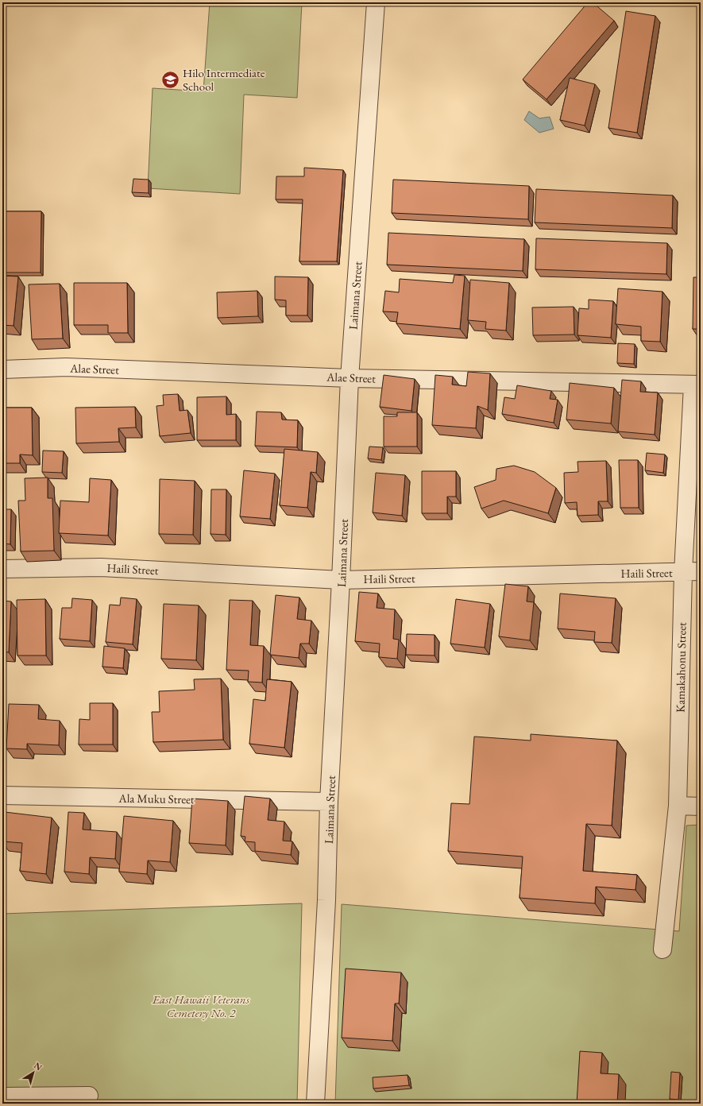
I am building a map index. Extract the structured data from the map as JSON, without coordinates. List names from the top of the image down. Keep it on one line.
{"streets":{"street":["Laimana Street","Alae Street","Haili Street","Kamakahonu Street","Ala Muku Street"]},"crossings":[["Laimana Street","Alae Street"],["Laimana Street","Haili Street"],["Laimana Street","Ala Muku Street"],["Alae Street","Kamakahonu Street"],["Haili Street","Kamakahonu Street"]],"parks":["East Hawaii Veterans Cemetery No. 2"],"places":{"school or university":["Hilo Intermediate School"]},"north":"top right"}
